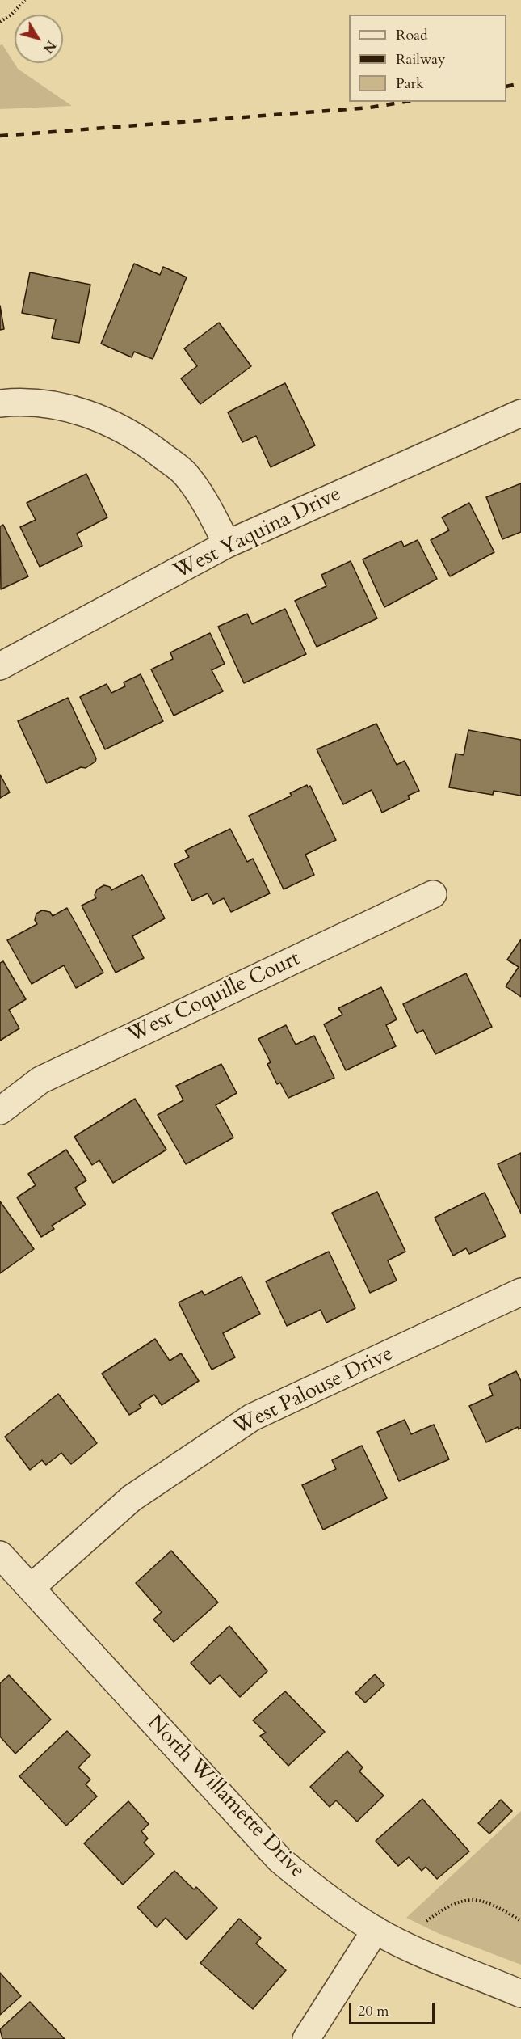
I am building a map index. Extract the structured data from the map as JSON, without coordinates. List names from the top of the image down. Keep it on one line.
{"streets":{"street":["West Yaquina Drive","West Coquille Court","West Palouse Drive","North Willamette Drive"]},"crossings":[["West Palouse Drive","North Willamette Drive"]],"legend":["Road","Railway","Park"],"scale_bar":"20 m","north":"bottom right"}
